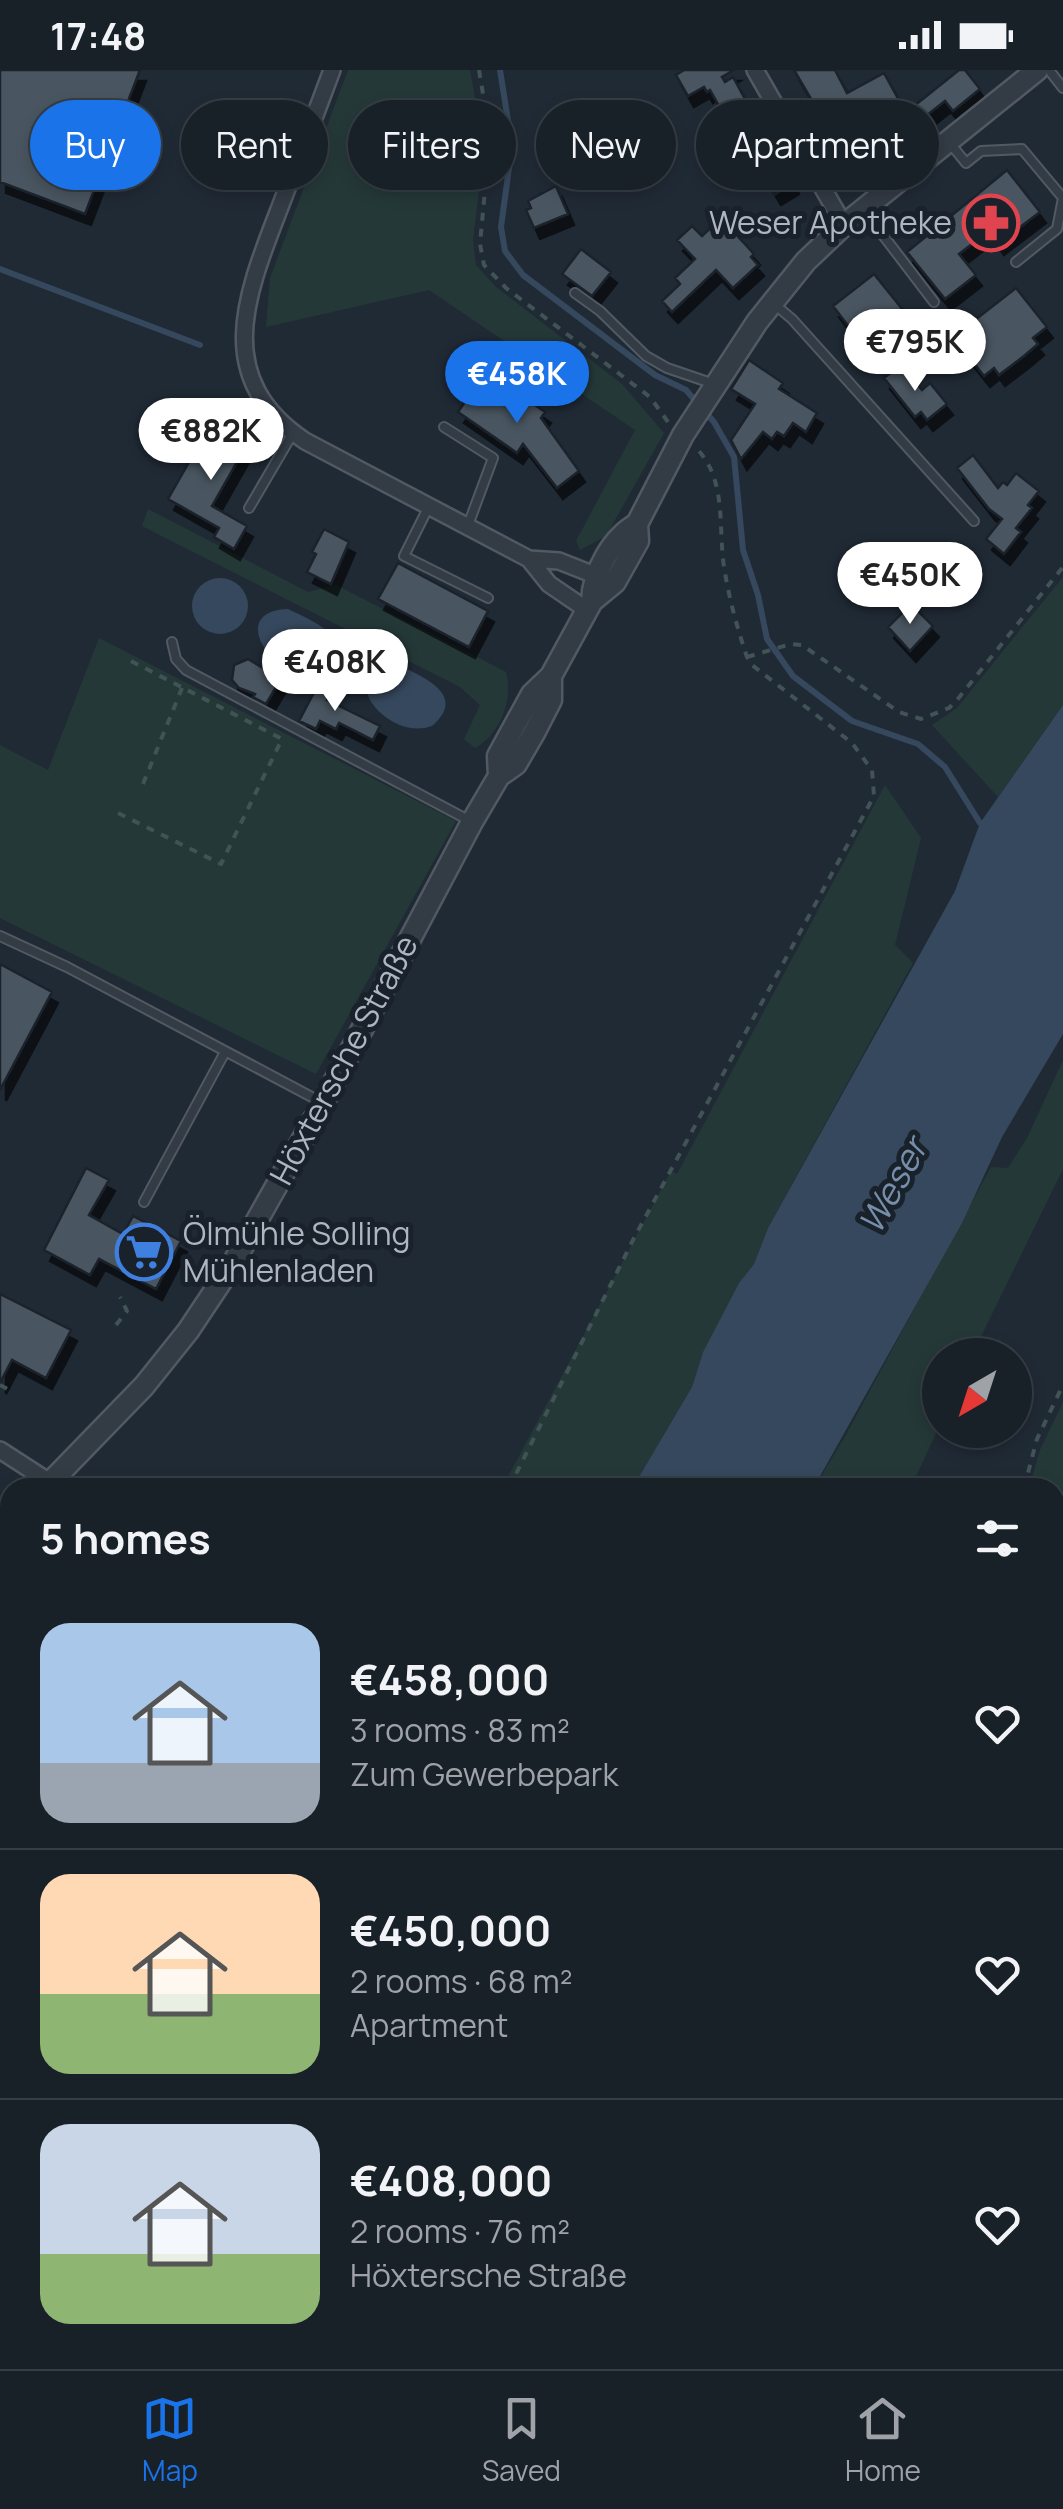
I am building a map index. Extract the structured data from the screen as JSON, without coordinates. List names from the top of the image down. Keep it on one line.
{"streets":{"street":["Höxtersche Straße"]},"water":["Weser"],"places":{"pharmacy":["Weser Apotheke"],"supermarket":["Ölmühle Solling Mühlenladen"]},"north":"bottom left","page":{"status":"17:48","chip":["Buy","Rent","Filters","New","Apartment"],"price":["€795K","€458K","€882K","€450K","€408K"],"heading":"5 homes","list":[{"name":"€458,000","note":"3 rooms · 83 m² · Zum Gewerbepark"},{"name":"€450,000","note":"2 rooms · 68 m² · Apartment"},{"name":"€408,000","note":"2 rooms · 76 m² · Höxtersche Straße"}],"tabs":["Map","Saved","Home"]}}
